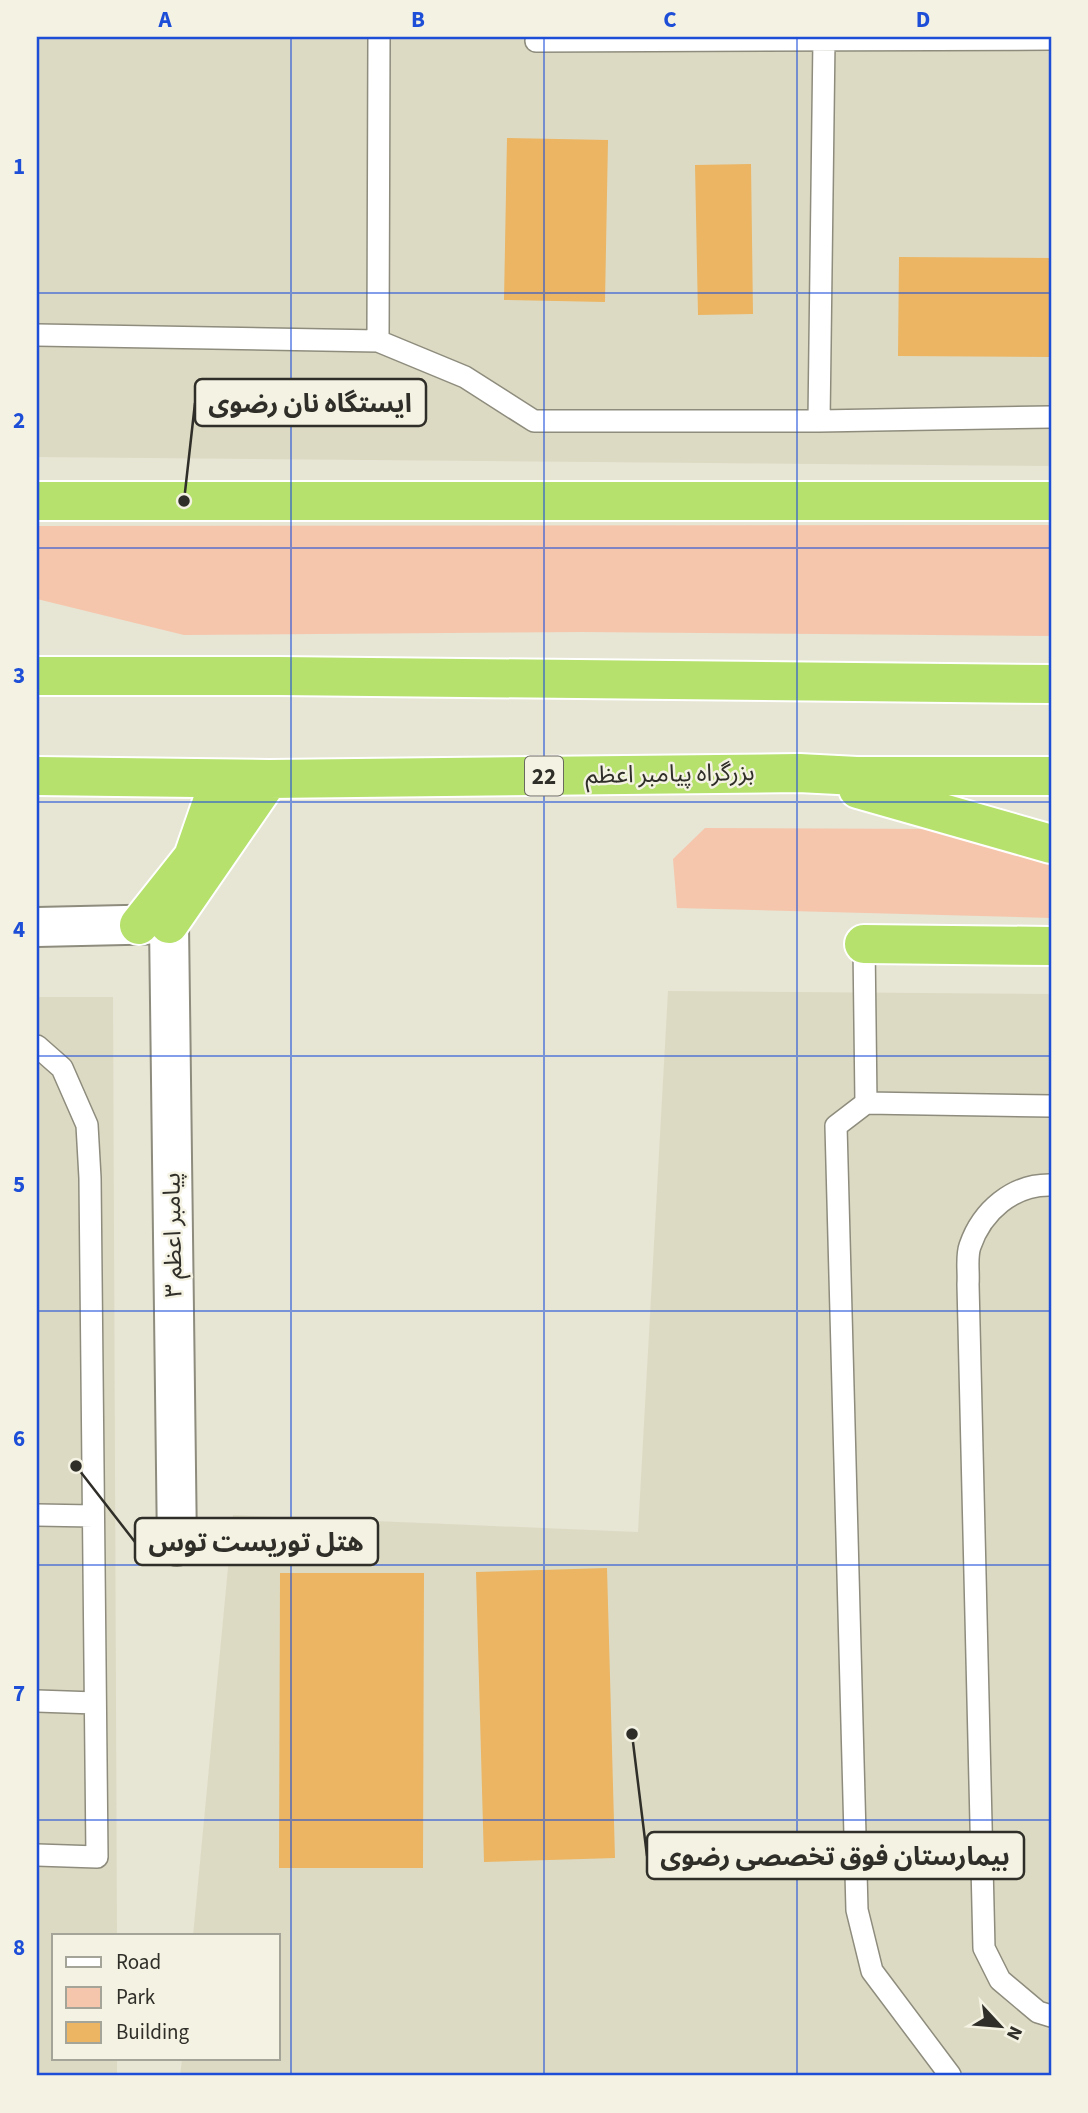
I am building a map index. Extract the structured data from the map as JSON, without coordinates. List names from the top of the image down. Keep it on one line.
{"streets":{"highway":["بزرگراه پیامبر اعظم","22"],"street":["پیامبر اعظم ۳"]},"places":["ایستگاه نان رضوی","هتل توریست توس","بیمارستان فوق تخصصی رضوی"],"legend":["Road","Park","Building"],"north":"bottom right","grid":{"columns":["A","B","C","D"],"rows":["1","2","3","4","5","6","7","8"]}}
